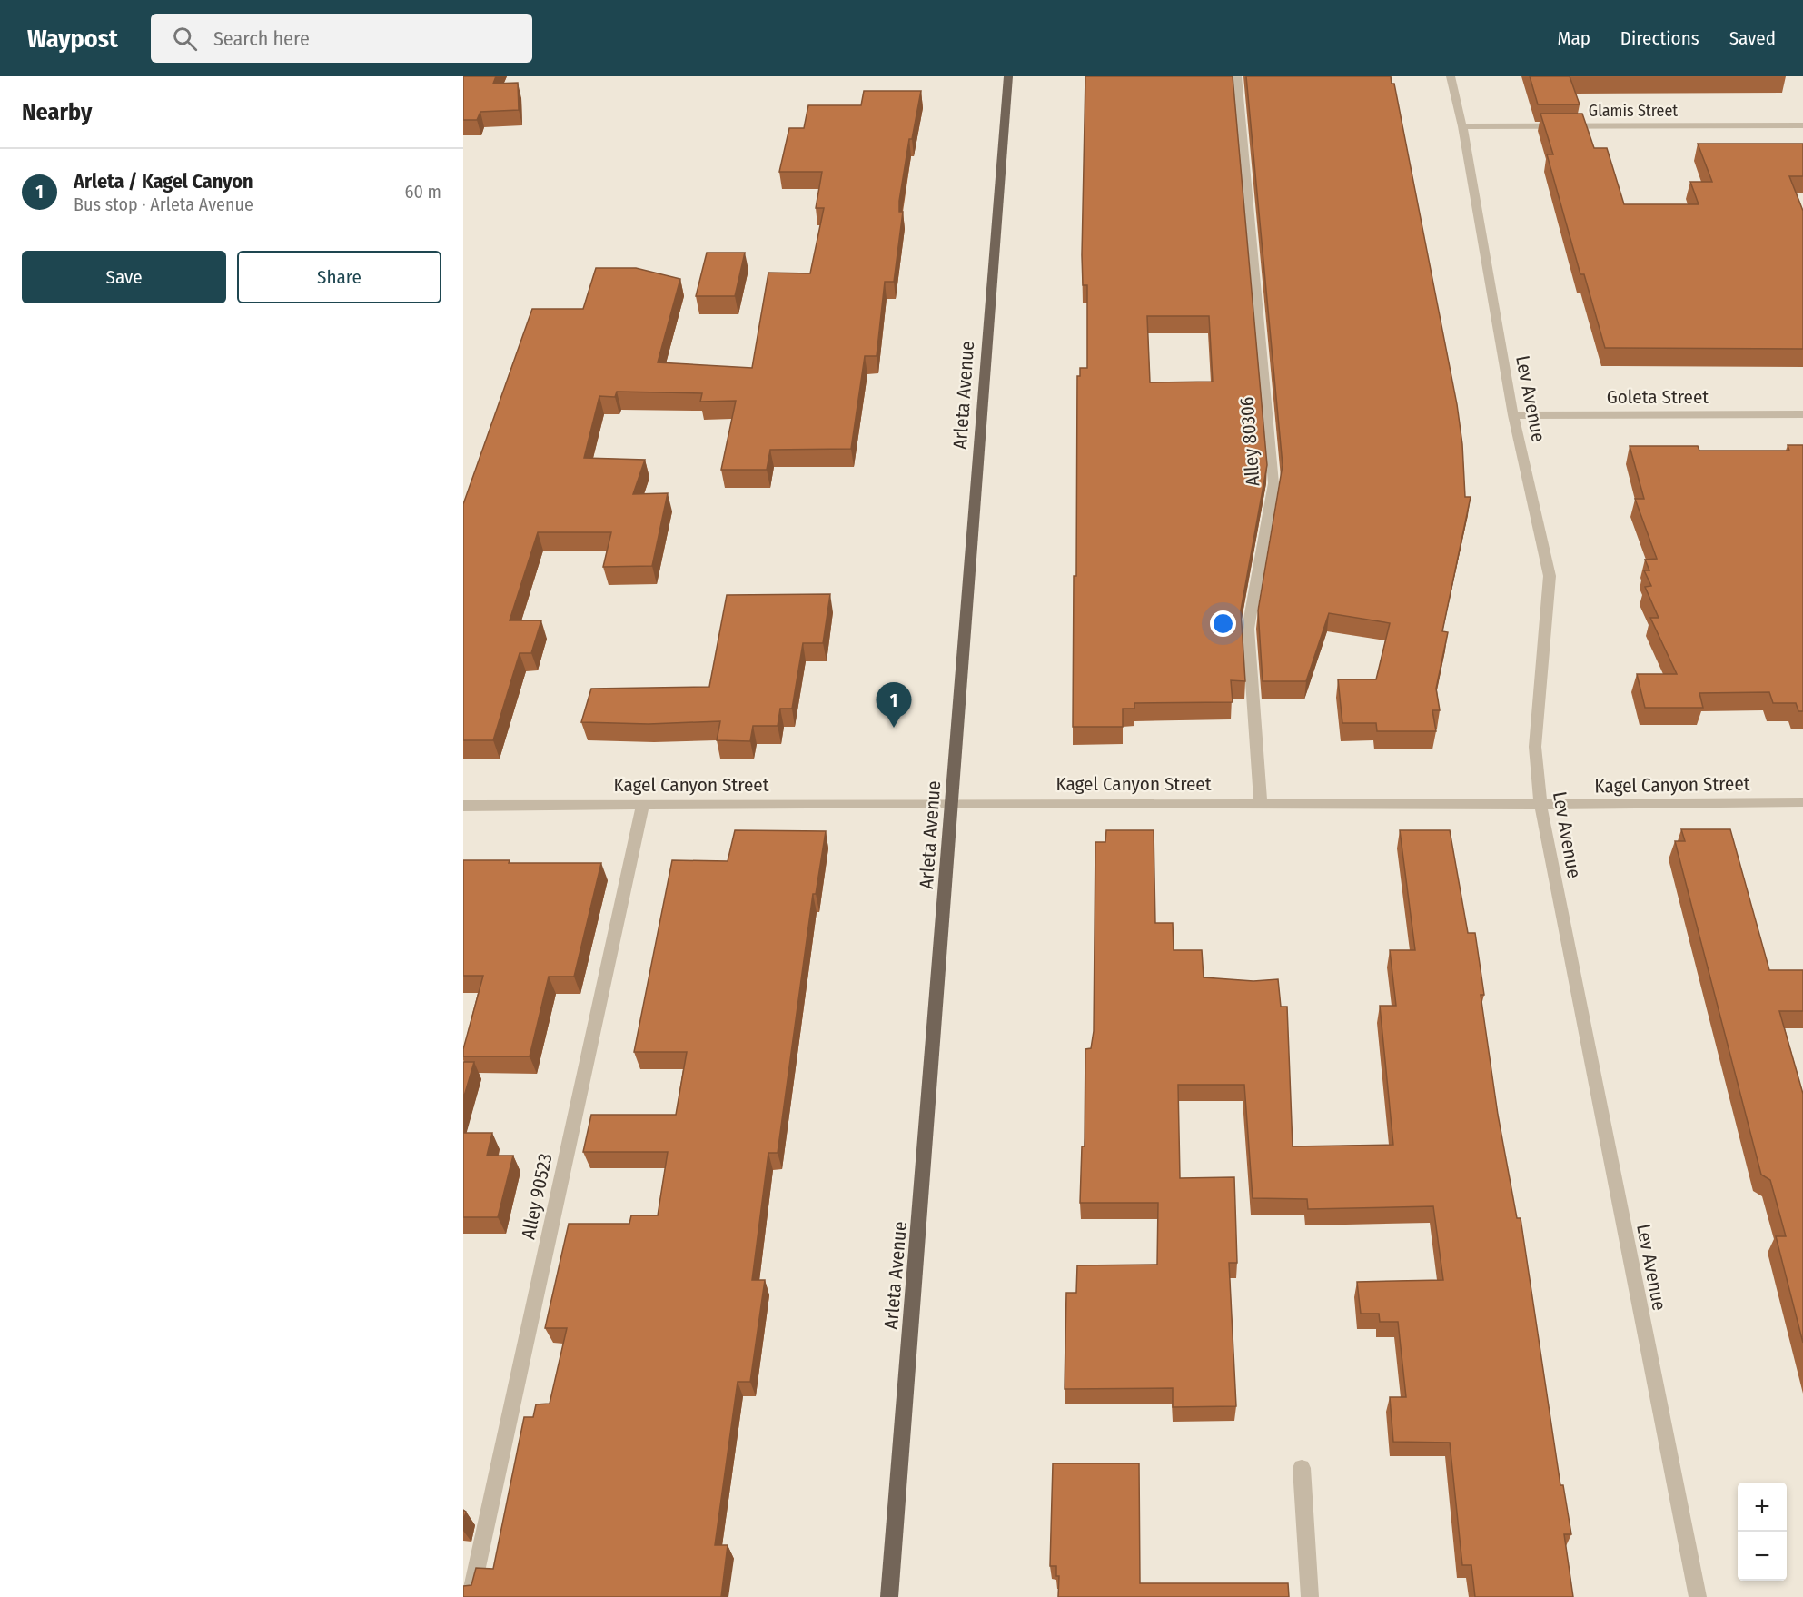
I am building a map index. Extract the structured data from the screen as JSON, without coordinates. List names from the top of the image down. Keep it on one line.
{"streets":{"main road":["Arleta Avenue"],"street":["Glamis Street","Goleta Street","Lev Avenue","Alley 80306","Kagel Canyon Street","Alley 90523"]},"crossings":[["Glamis Street","Lev Avenue"],["Arleta Avenue","Kagel Canyon Street"],["Goleta Street","Lev Avenue"],["Lev Avenue","Kagel Canyon Street"],["Alley 80306","Kagel Canyon Street"],["Kagel Canyon Street","Alley 90523"]],"page":{"header":"Waypost","search":"Search here","nav":["Map","Directions","Saved"],"heading":"Nearby","list":[{"mark":"1","name":"Arleta / Kagel Canyon","note":"Bus stop · Arleta Avenue","value":"60 m"}],"buttons":["Save","Share"],"pins":"1","map_buttons":["+","−"]}}
